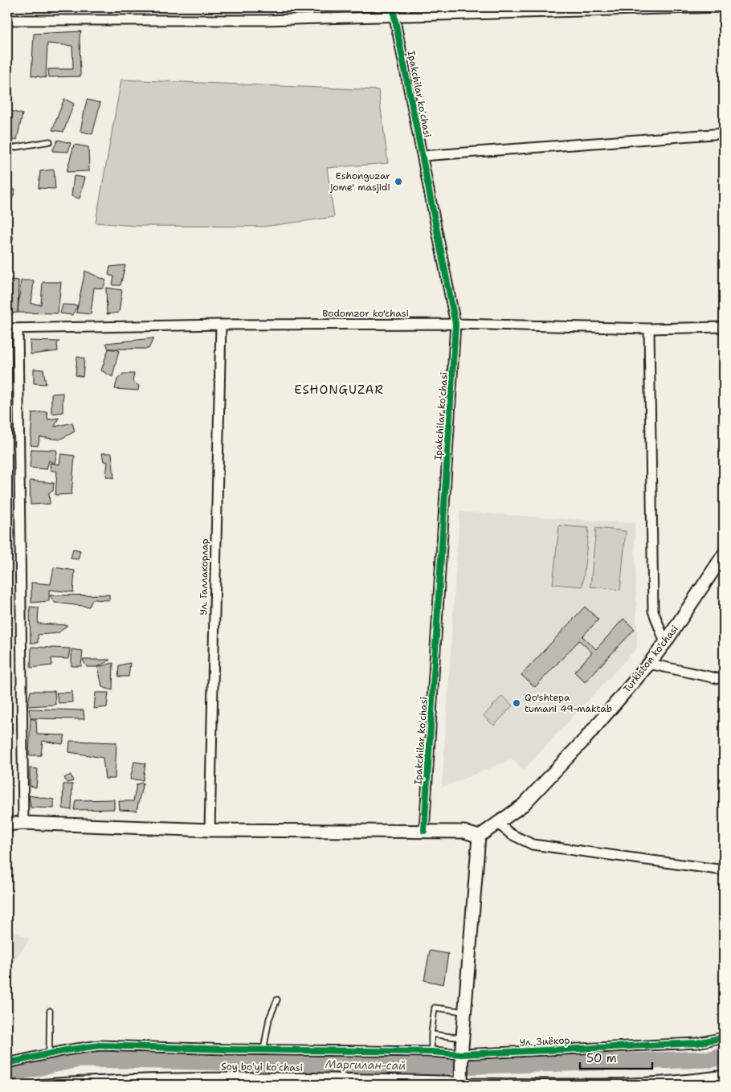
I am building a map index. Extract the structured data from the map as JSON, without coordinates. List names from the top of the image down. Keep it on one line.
{"streets":{"street":["Ipakchilar koʻchasi","Bodomzor ko'chasi","Ул. Галлакорлар","Turkiston ko'chasi","Ул. Зиёкор","Soy boʻyi koʻchasi"]},"crossings":[["Ipakchilar koʻchasi","Bodomzor ko'chasi"],["Bodomzor ko'chasi","Ул. Галлакорлар"]],"districts":["ESHONGUZAR"],"water":["Маргилан-сай"],"places":["Eshonguzar jome' masjidi","Qo'shtepa tumani 49-maktab"],"scale_bar":"50 m"}
